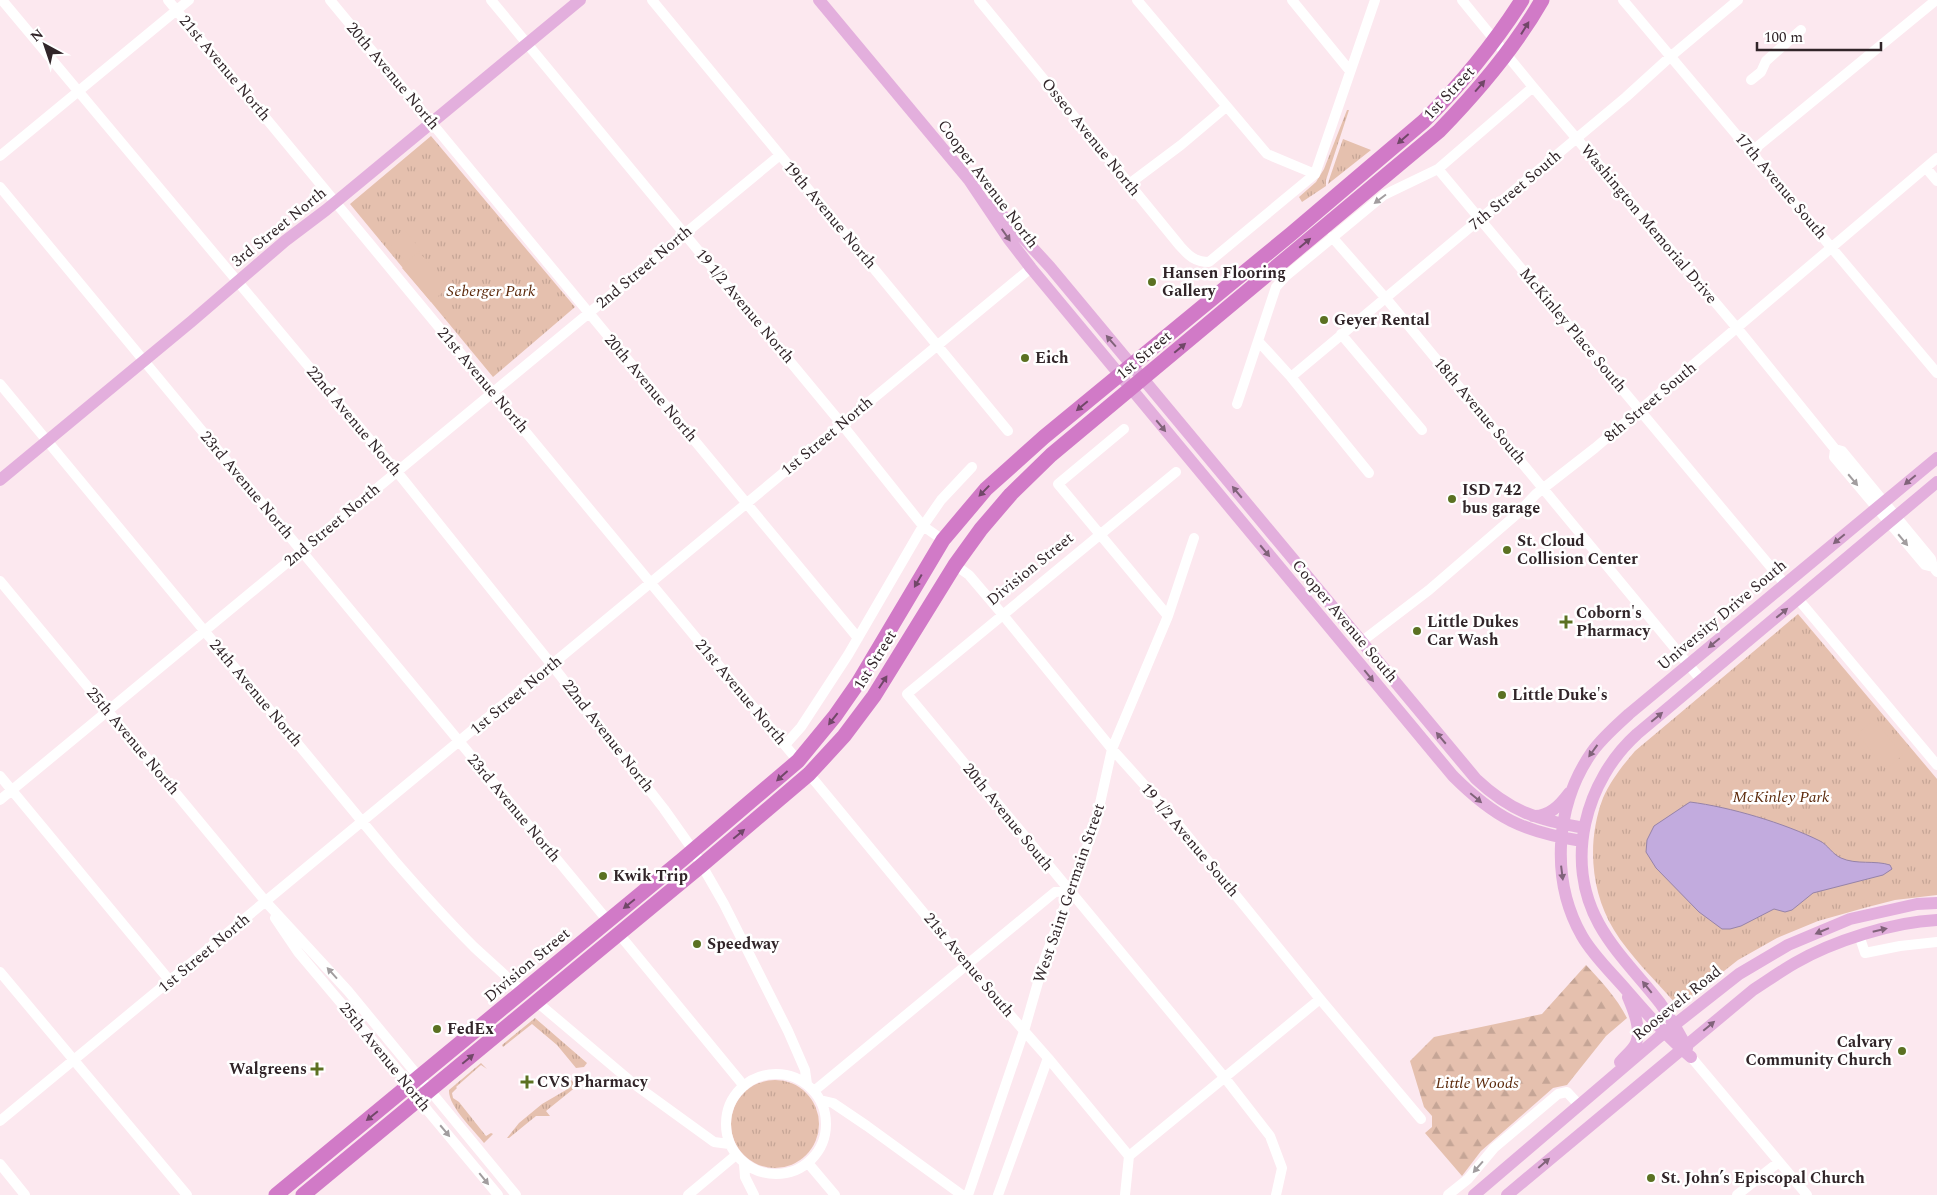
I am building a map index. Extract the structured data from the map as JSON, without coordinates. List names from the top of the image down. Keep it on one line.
{"streets":{"highway":["1st Street","Division Street"],"main road":["Cooper Avenue North","3rd Street North","University Drive South","Cooper Avenue South","Roosevelt Road"],"street":["21st Avenue North","20th Avenue North","Osseo Avenue North","17th Avenue South","7th Street South","19th Avenue North","Washington Memorial Drive","2nd Street North","19 1/2 Avenue North","McKinley Place South","8th Street South","18th Avenue South","22nd Avenue North","1st Street North","23rd Avenue North","24th Avenue North","25th Avenue North","20th Avenue South","19 1/2 Avenue South","West Saint Germain Street","21st Avenue South"]},"crossings":[["21st Avenue North","1st Street"],["21st Avenue North","3rd Street North"],["21st Avenue North","2nd Street North"],["21st Avenue North","1st Street North"],["21st Avenue North","Division Street"],["20th Avenue North","3rd Street North"],["20th Avenue North","2nd Street North"],["20th Avenue North","1st Street North"],["1st Street","Cooper Avenue North"],["1st Street","Washington Memorial Drive"],["1st Street","19 1/2 Avenue North"],["1st Street","Division Street"],["1st Street","Cooper Avenue South"],["1st Street","19 1/2 Avenue South"],["1st Street","21st Avenue South"],["Cooper Avenue North","1st Street North"],["Cooper Avenue North","Cooper Avenue South"],["17th Avenue South","7th Street South"],["17th Avenue South","8th Street South"],["7th Street South","Washington Memorial Drive"],["7th Street South","McKinley Place South"],["7th Street South","18th Avenue South"],["19th Avenue North","2nd Street North"],["19th Avenue North","1st Street North"],["Washington Memorial Drive","8th Street South"],["Washington Memorial Drive","University Drive South"],["3rd Street North","19 1/2 Avenue North"],["3rd Street North","22nd Avenue North"],["3rd Street North","23rd Avenue North"],["3rd Street North","24th Avenue North"],["2nd Street North","19 1/2 Avenue North"],["2nd Street North","22nd Avenue North"],["2nd Street North","23rd Avenue North"],["2nd Street North","24th Avenue North"],["2nd Street North","25th Avenue North"],["19 1/2 Avenue North","1st Street North"],["McKinley Place South","8th Street South"],["McKinley Place South","University Drive South"],["8th Street South","18th Avenue South"],["18th Avenue South","University Drive South"],["22nd Avenue North","1st Street North"],["22nd Avenue North","Division Street"],["1st Street North","23rd Avenue North"],["1st Street North","24th Avenue North"],["1st Street North","25th Avenue North"],["23rd Avenue North","Division Street"],["Division Street","24th Avenue North"],["Division Street","25th Avenue North"],["Division Street","20th Avenue South"],["Division Street","19 1/2 Avenue South"],["20th Avenue South","West Saint Germain Street"],["19 1/2 Avenue South","West Saint Germain Street"],["West Saint Germain Street","21st Avenue South"]],"one_way":["Division Street"],"parks":["Seberger Park","McKinley Park","Little Woods"],"places":{"other":["Hansen Flooring Gallery","Geyer Rental","Eich","ISD 742 bus garage","St. Cloud Collision Center","Little Dukes Car Wash","Little Duke's","Kwik Trip","Speedway","FedEx","Calvary Community Church","St. John’s Episcopal Church"],"health":["Coborn's Pharmacy","Walgreens","CVS Pharmacy"]},"scale_bar":"100 m","north":"top left"}
